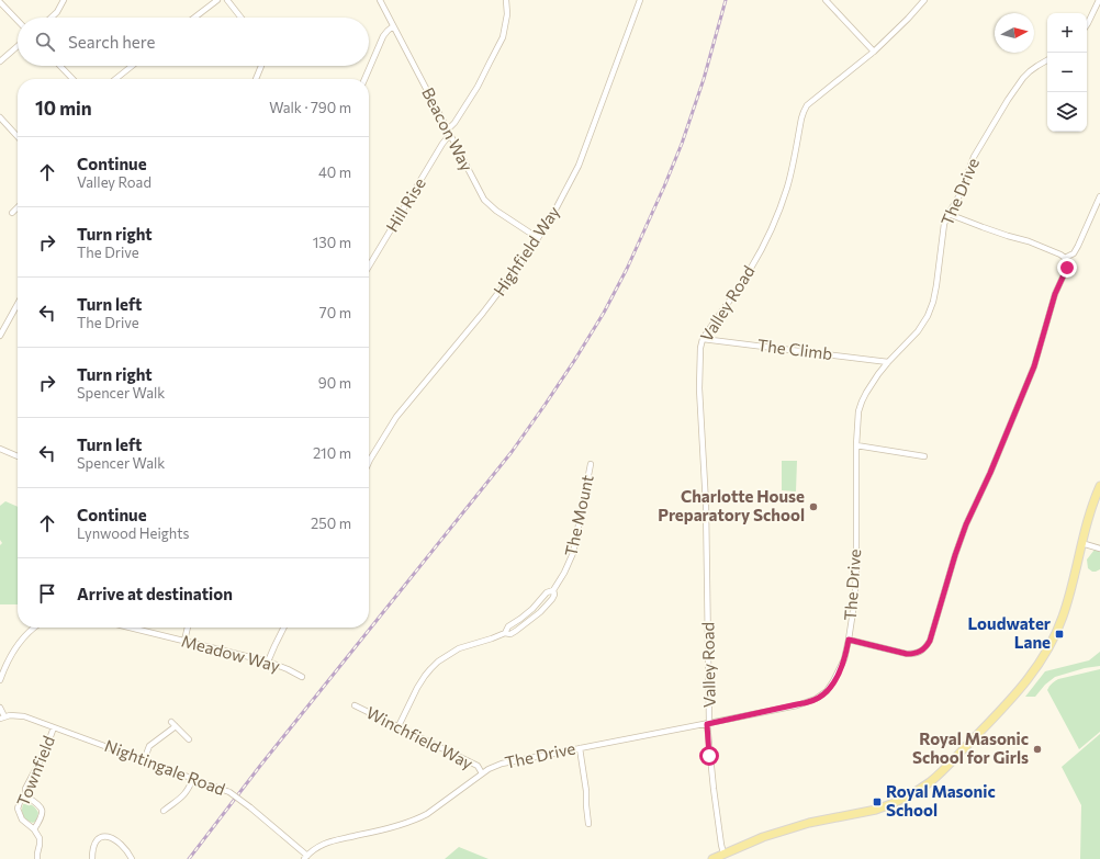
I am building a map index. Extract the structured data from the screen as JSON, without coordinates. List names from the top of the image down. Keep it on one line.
{"streets":{"street":["Beacon Way","The Drive","Hill Rise","Highfield Way","Valley Road","The Climb","The Mount","Meadow Way","Winchfield Way","Nightingale Road","Townfield"]},"crossings":[["Beacon Way","Hill Rise"],["Beacon Way","Highfield Way"],["The Drive","Valley Road"],["The Drive","The Climb"],["The Drive","Winchfield Way"],["The Drive","Nightingale Road"],["Valley Road","The Climb"],["The Mount","Winchfield Way"],["Nightingale Road","Townfield"]],"places":{"other":["Charlotte House Preparatory School","Royal Masonic School for Girls"],"transit":["Loudwater Lane","Royal Masonic School"]},"north":"right","page":{"map_buttons":["+","−"],"search":"Search here","heading":["10 min","Walk · 790 m"],"list":[["Continue","Valley Road","40 m"],["Turn right","The Drive","130 m"],["Turn left","The Drive","70 m"],["Turn right","Spencer Walk","90 m"],["Turn left","Spencer Walk","210 m"],["Continue","Lynwood Heights","250 m"],"Arrive at destination"]}}
